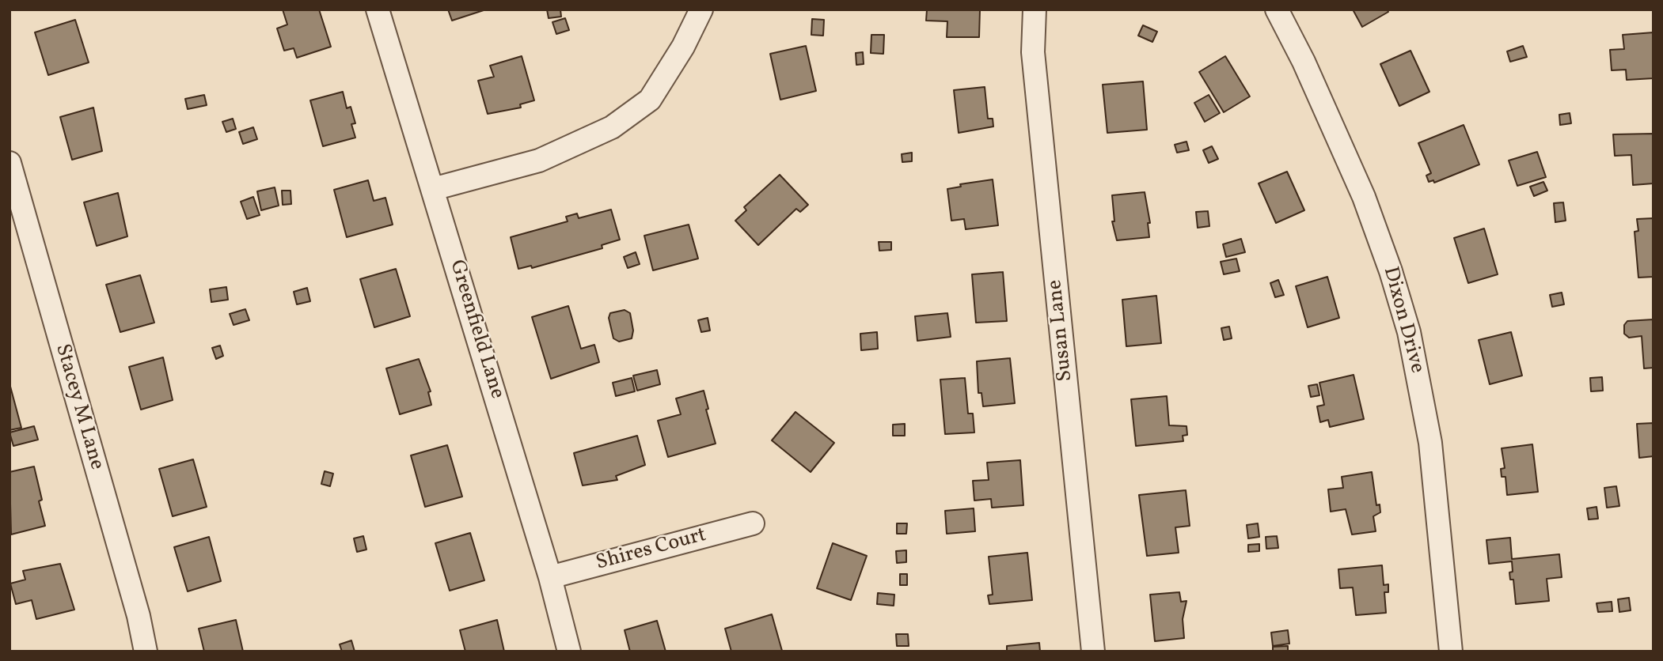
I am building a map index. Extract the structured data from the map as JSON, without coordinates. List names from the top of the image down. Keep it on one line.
{"streets":{"street":["Dixon Drive","Greenfield Lane","Susan Lane","Stacey M Lane","Shires Court"]},"crossings":[["Greenfield Lane","Shires Court"]]}
